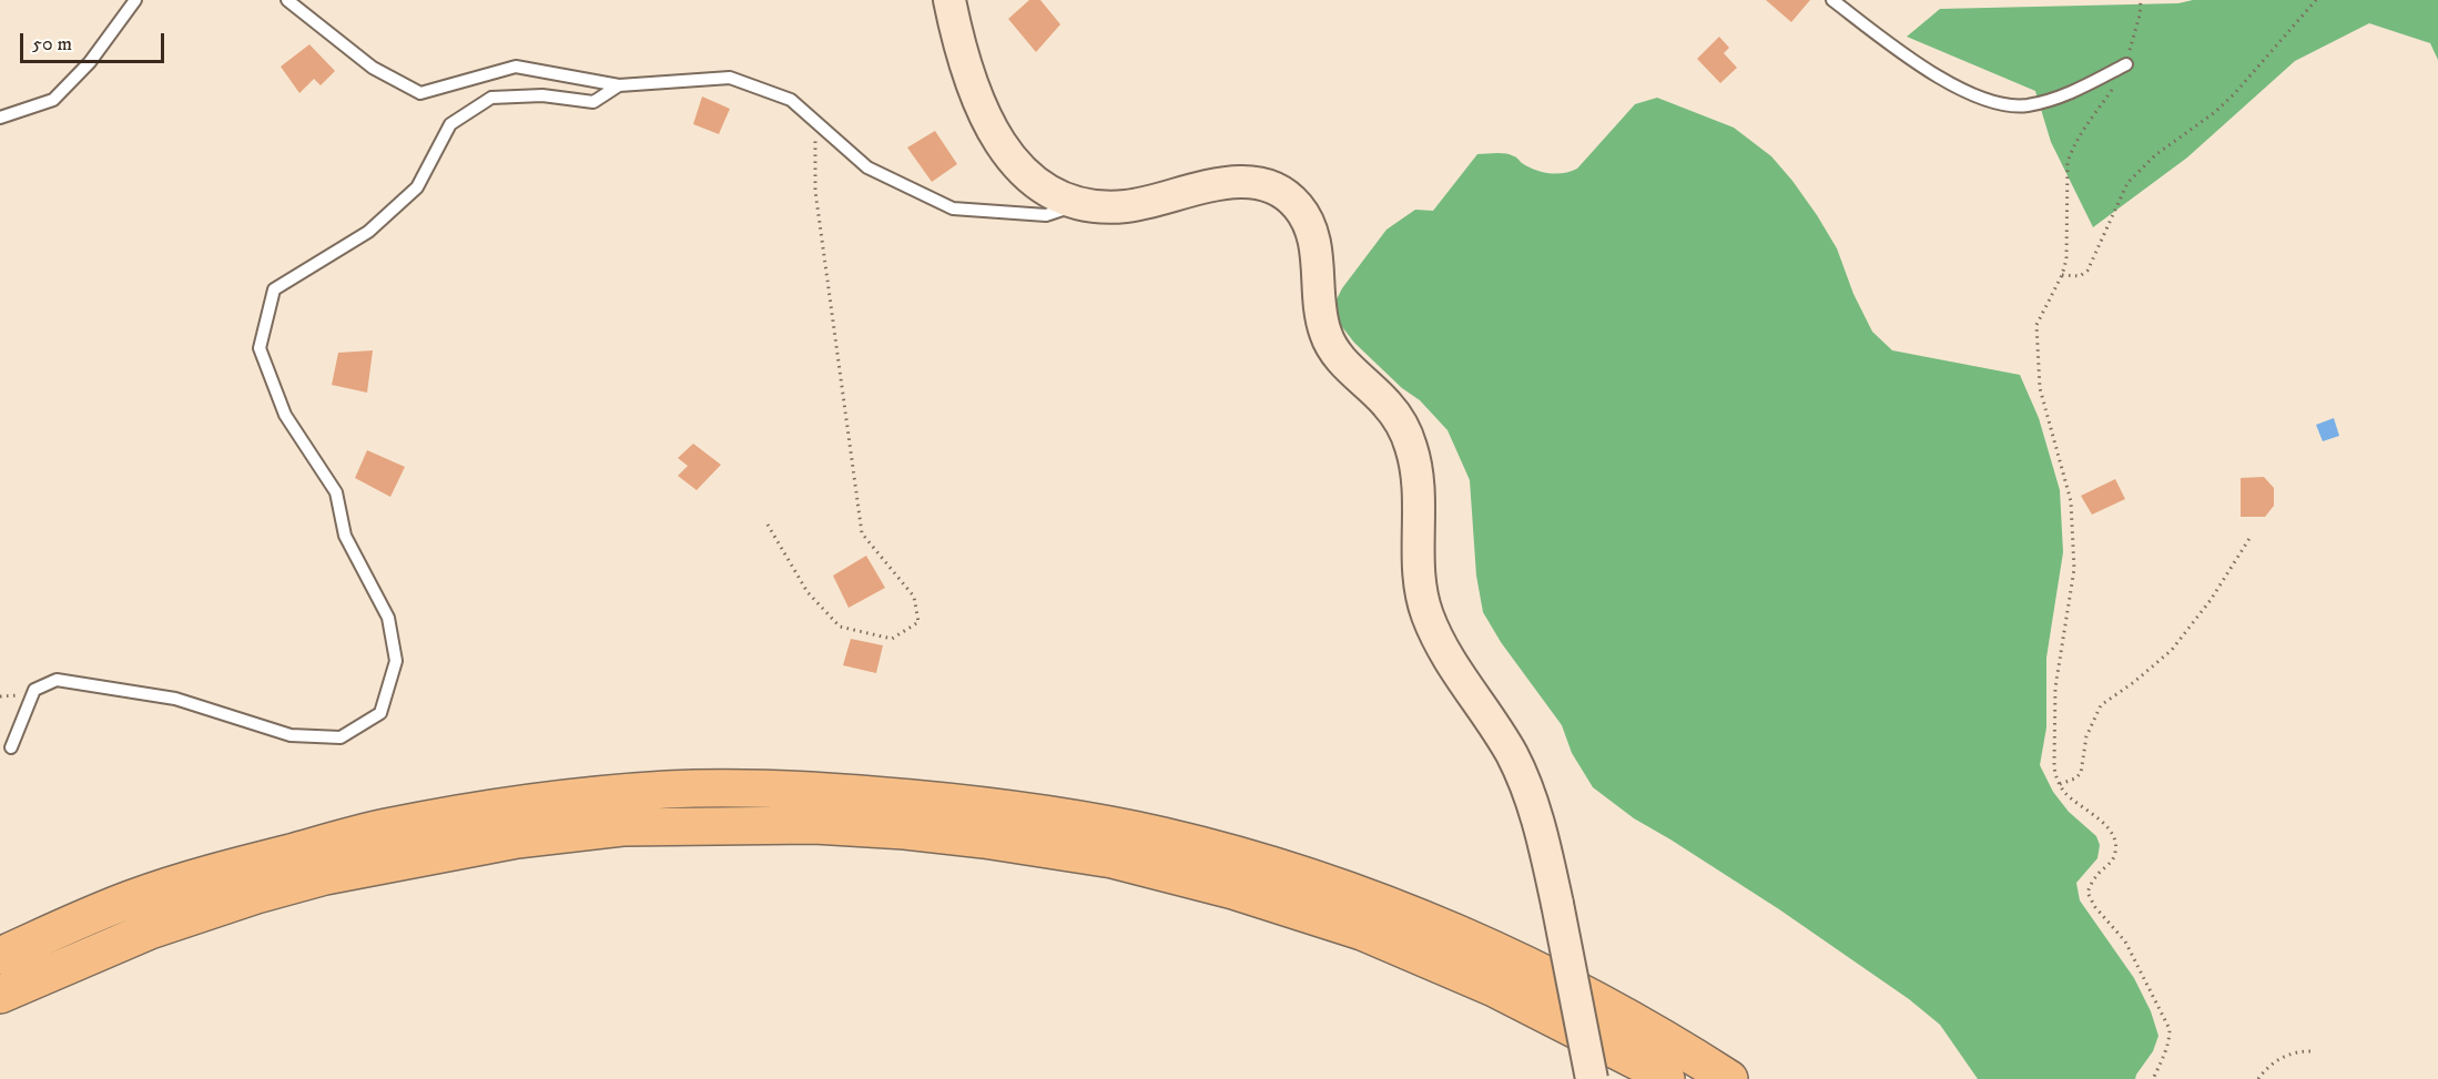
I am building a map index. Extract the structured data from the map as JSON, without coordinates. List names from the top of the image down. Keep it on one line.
{"scale_bar":"50 m"}
